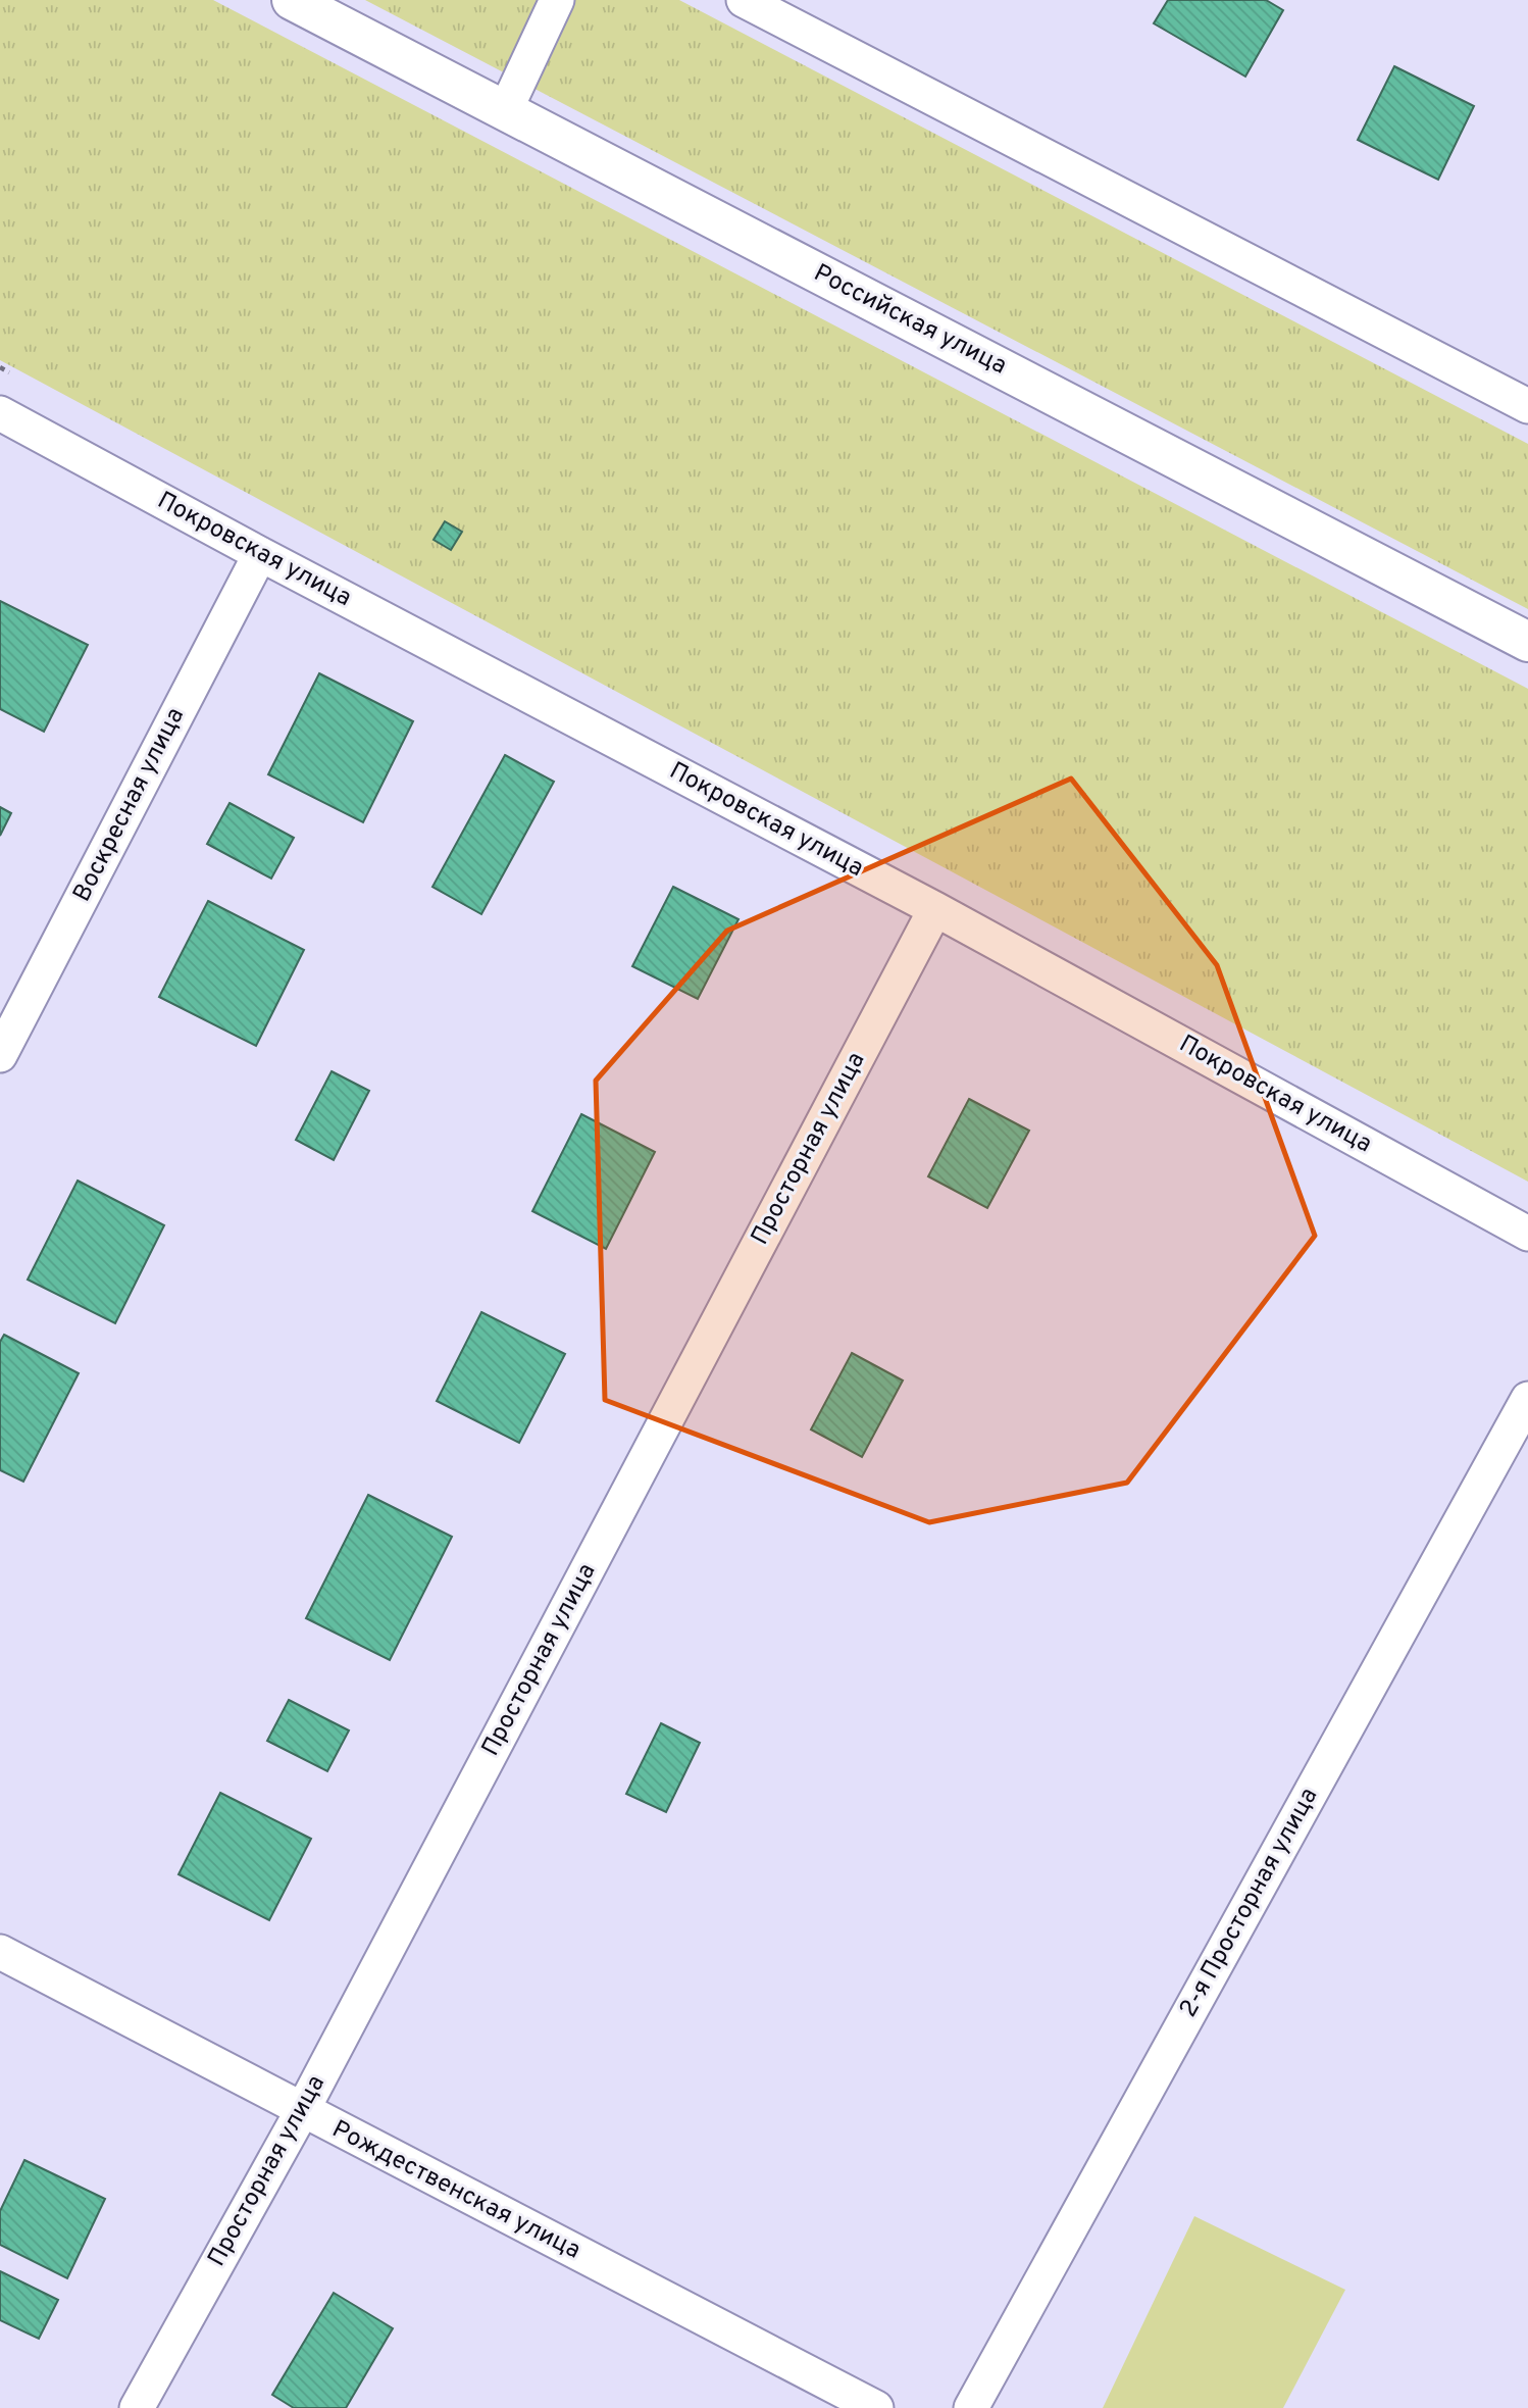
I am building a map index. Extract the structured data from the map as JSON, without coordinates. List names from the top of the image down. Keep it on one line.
{"streets":{"main road":["Российская улица"],"street":["Покровская улица","Воскресная улица","Просторная улица","2-я Просторная улица","Рождественская улица"]},"crossings":[["Покровская улица","Воскресная улица"],["Покровская улица","Просторная улица"],["Просторная улица","Рождественская улица"]]}
